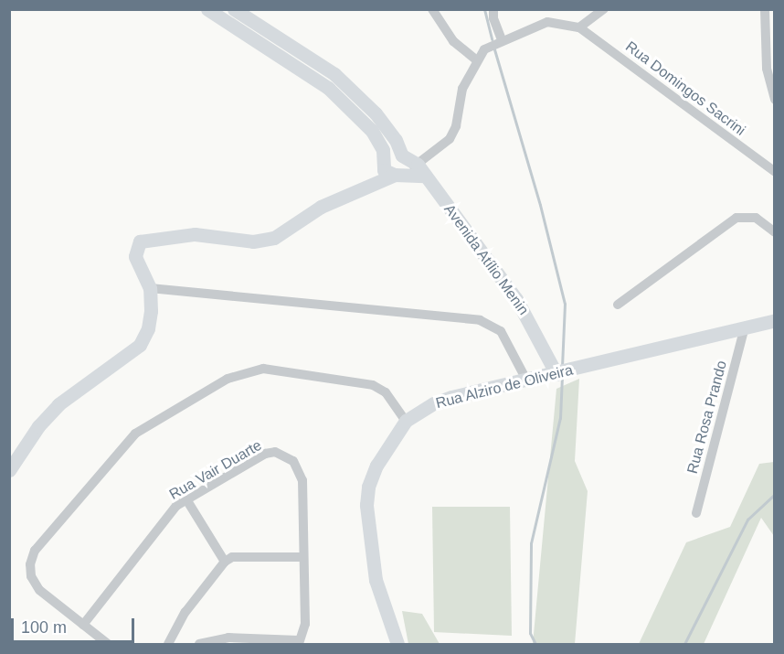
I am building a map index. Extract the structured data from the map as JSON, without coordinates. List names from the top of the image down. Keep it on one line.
{"streets":{"street":["Rua Domingos Sacrini","Avenida Atílio Menin","Rua Alziro de Oliveira","Rua Rosa Prando","Rua Vair Duarte"]},"crossings":[["Avenida Atílio Menin","Rua Alziro de Oliveira"],["Rua Alziro de Oliveira","Rua Rosa Prando"]],"scale_bar":"100 m"}
